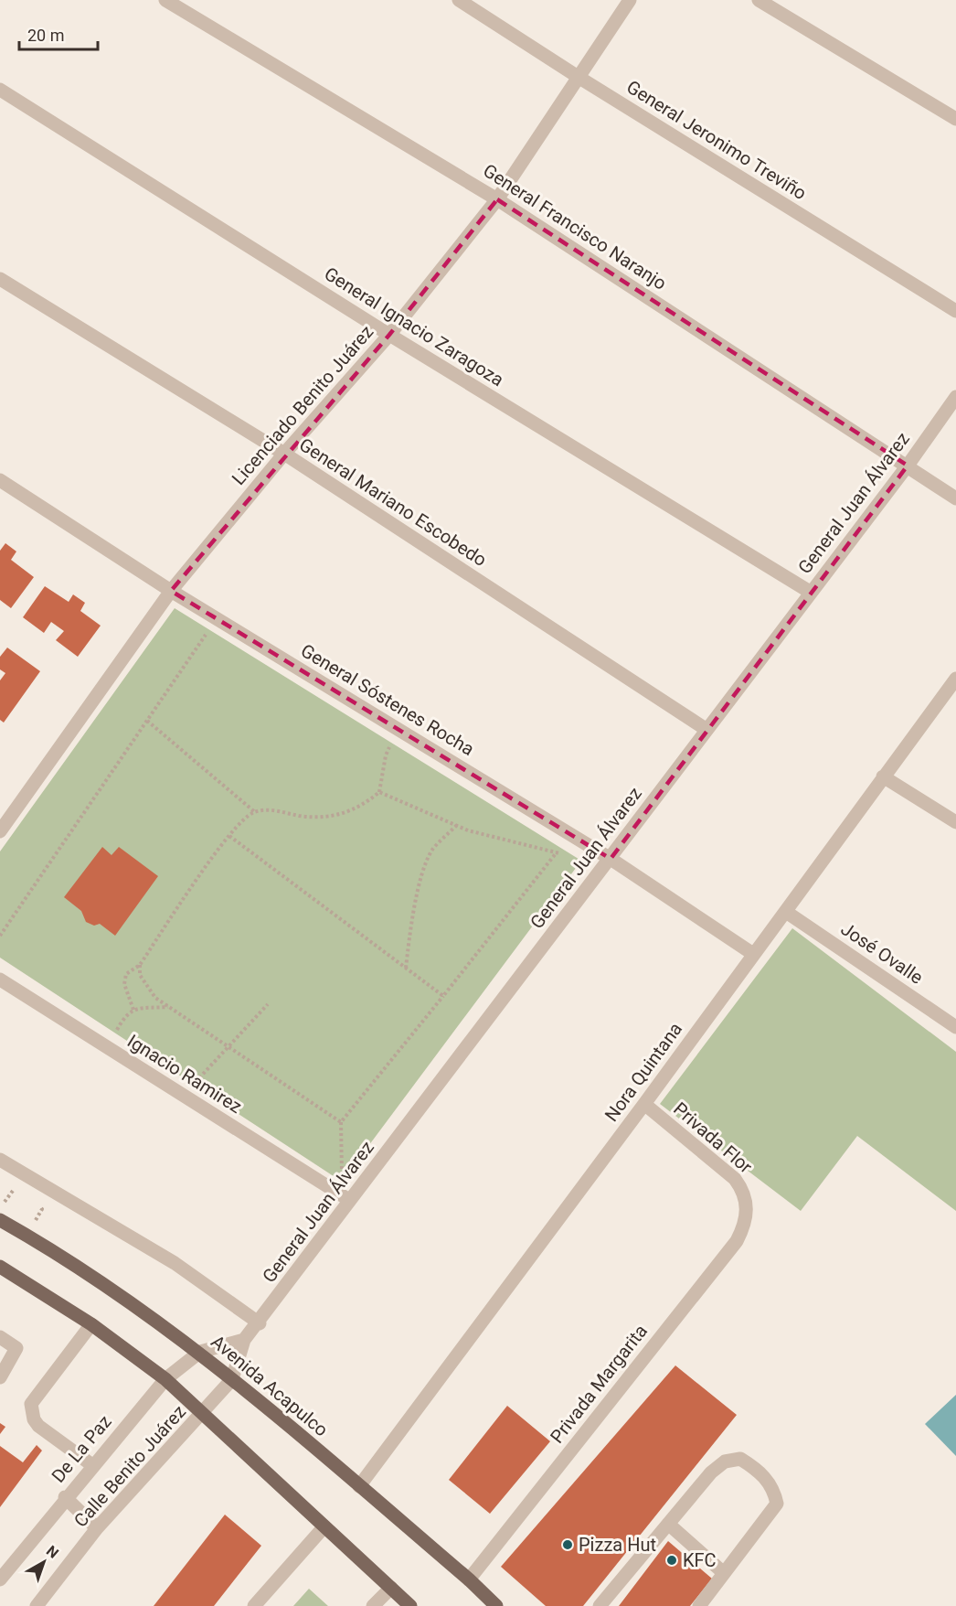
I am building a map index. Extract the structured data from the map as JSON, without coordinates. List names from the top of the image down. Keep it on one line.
{"streets":{"main road":["Avenida Acapulco"],"street":["General Jeronimo Treviño","General Francisco Naranjo","General Ignacio Zaragoza","Licenciado Benito Juárez","General Mariano Escobedo","General Juan Álvarez","General Sóstenes Rocha","José Ovalle","Nora Quintana","Ignacio Ramirez","Privada Flor","Privada Margarita","De La Paz","Calle Benito Juárez"]},"crossings":[["General Jeronimo Treviño","Licenciado Benito Juárez"],["General Francisco Naranjo","Licenciado Benito Juárez"],["General Francisco Naranjo","General Juan Álvarez"],["General Ignacio Zaragoza","Licenciado Benito Juárez"],["General Ignacio Zaragoza","General Juan Álvarez"],["Licenciado Benito Juárez","General Mariano Escobedo"],["Licenciado Benito Juárez","General Sóstenes Rocha"],["General Mariano Escobedo","General Juan Álvarez"],["General Juan Álvarez","General Sóstenes Rocha"],["General Juan Álvarez","Ignacio Ramirez"],["General Juan Álvarez","Avenida Acapulco"],["General Juan Álvarez","Calle Benito Juárez"],["General Sóstenes Rocha","Nora Quintana"],["José Ovalle","Nora Quintana"],["Nora Quintana","Privada Flor"],["Nora Quintana","Avenida Acapulco"],["Privada Flor","Privada Margarita"],["Privada Margarita","Avenida Acapulco"],["Avenida Acapulco","De La Paz"],["Avenida Acapulco","Calle Benito Juárez"]],"places":["Pizza Hut","KFC"],"scale_bar":"20 m","north":"top right"}
